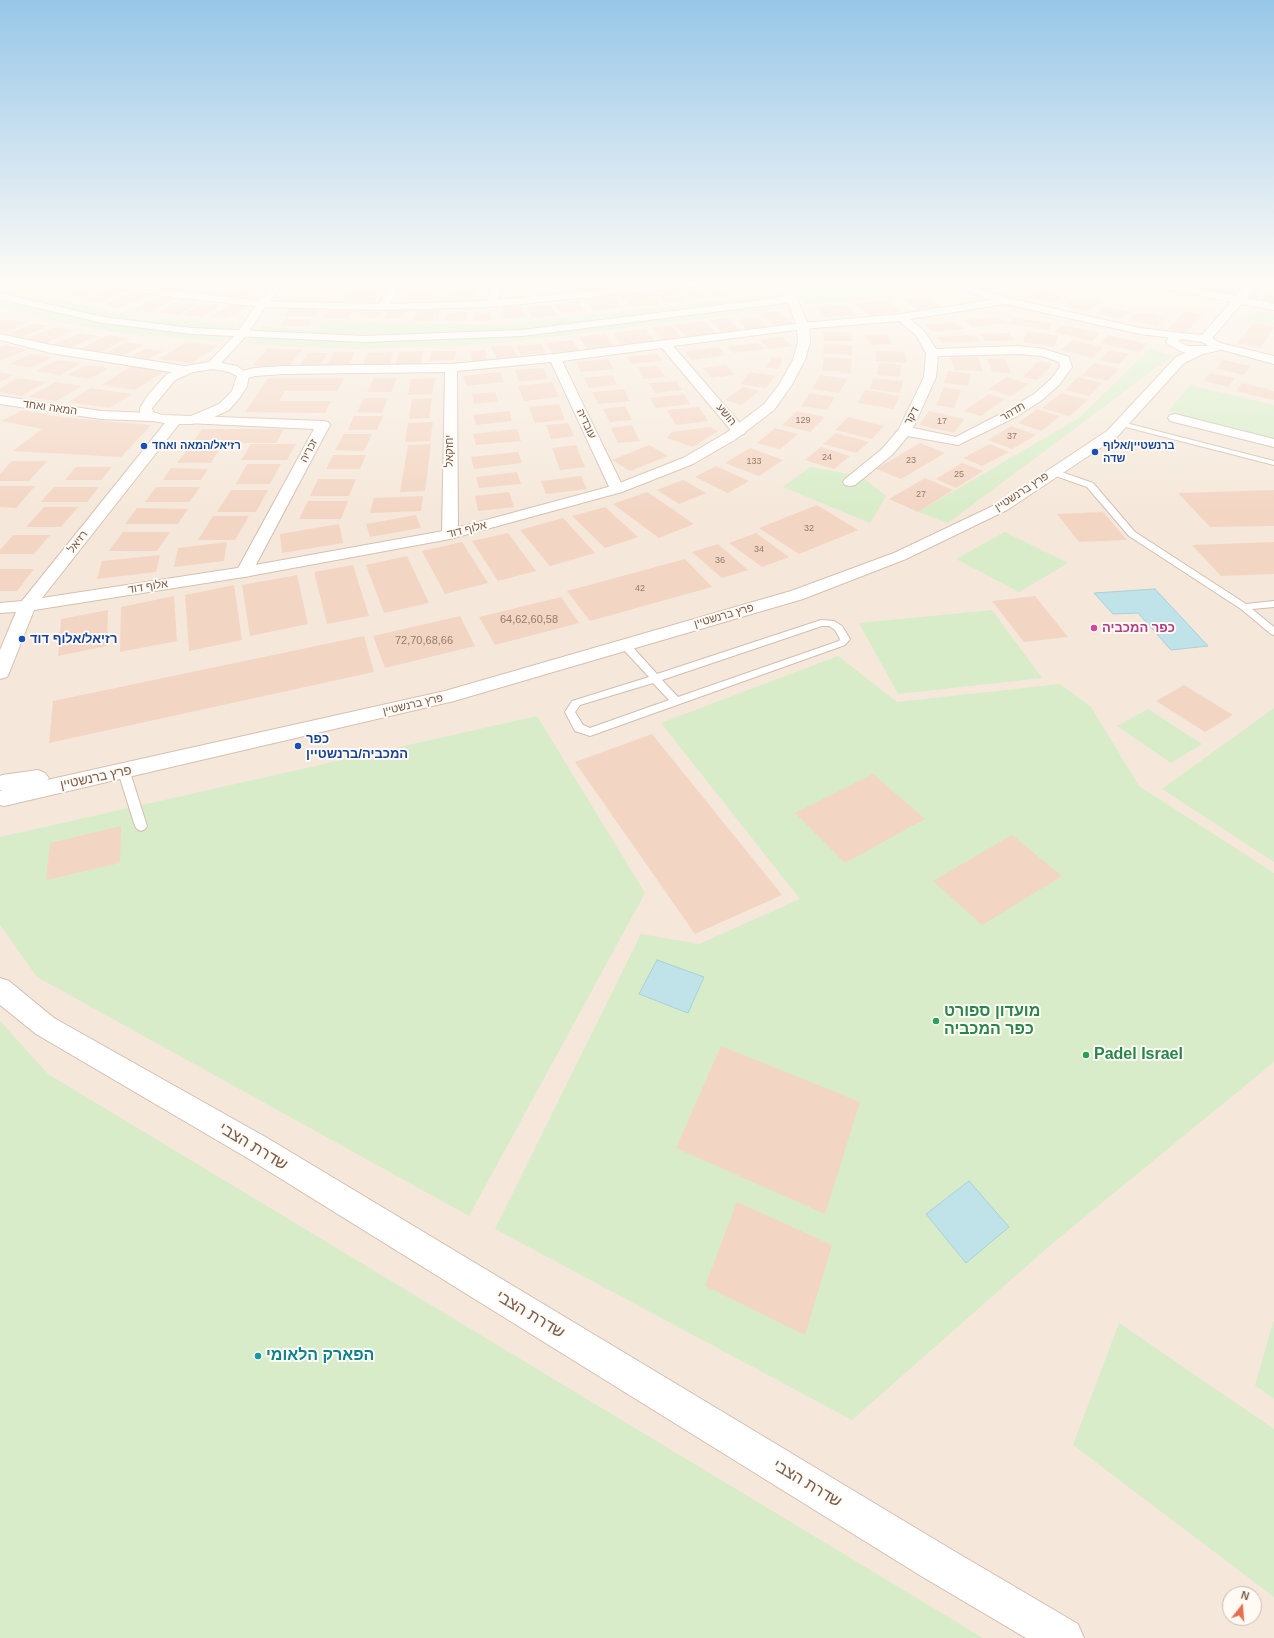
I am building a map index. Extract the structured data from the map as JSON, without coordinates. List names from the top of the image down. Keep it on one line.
{"streets":{"street":["המאה ואחד","תדהר","הושע","דקר","עובדיה","זכריה","יחזקאל","פרץ ברנשטיין","אלוף דוד","רזיאל","שדרת הצבי"]},"crossings":[["תדהר","דקר"],["הושע","אלוף דוד"],["עובדיה","אלוף דוד"],["זכריה","אלוף דוד"],["זכריה","רזיאל"],["יחזקאל","אלוף דוד"],["אלוף דוד","רזיאל"]],"places":["רזיאל/המאה ואחד","ברנשטיין/אלוף שדה","כפר המכביה","רזיאל/אלוף דוד","כפר המכביה/ברנשטיין","מועדון ספורט כפר המכביה","Padel Israel","הפארק הלאומי"],"house_numbers":["129","17","37","24","23","133","25","27","32","34","36","42","64,62,60,58","72,70,68,66"],"north":"top"}
